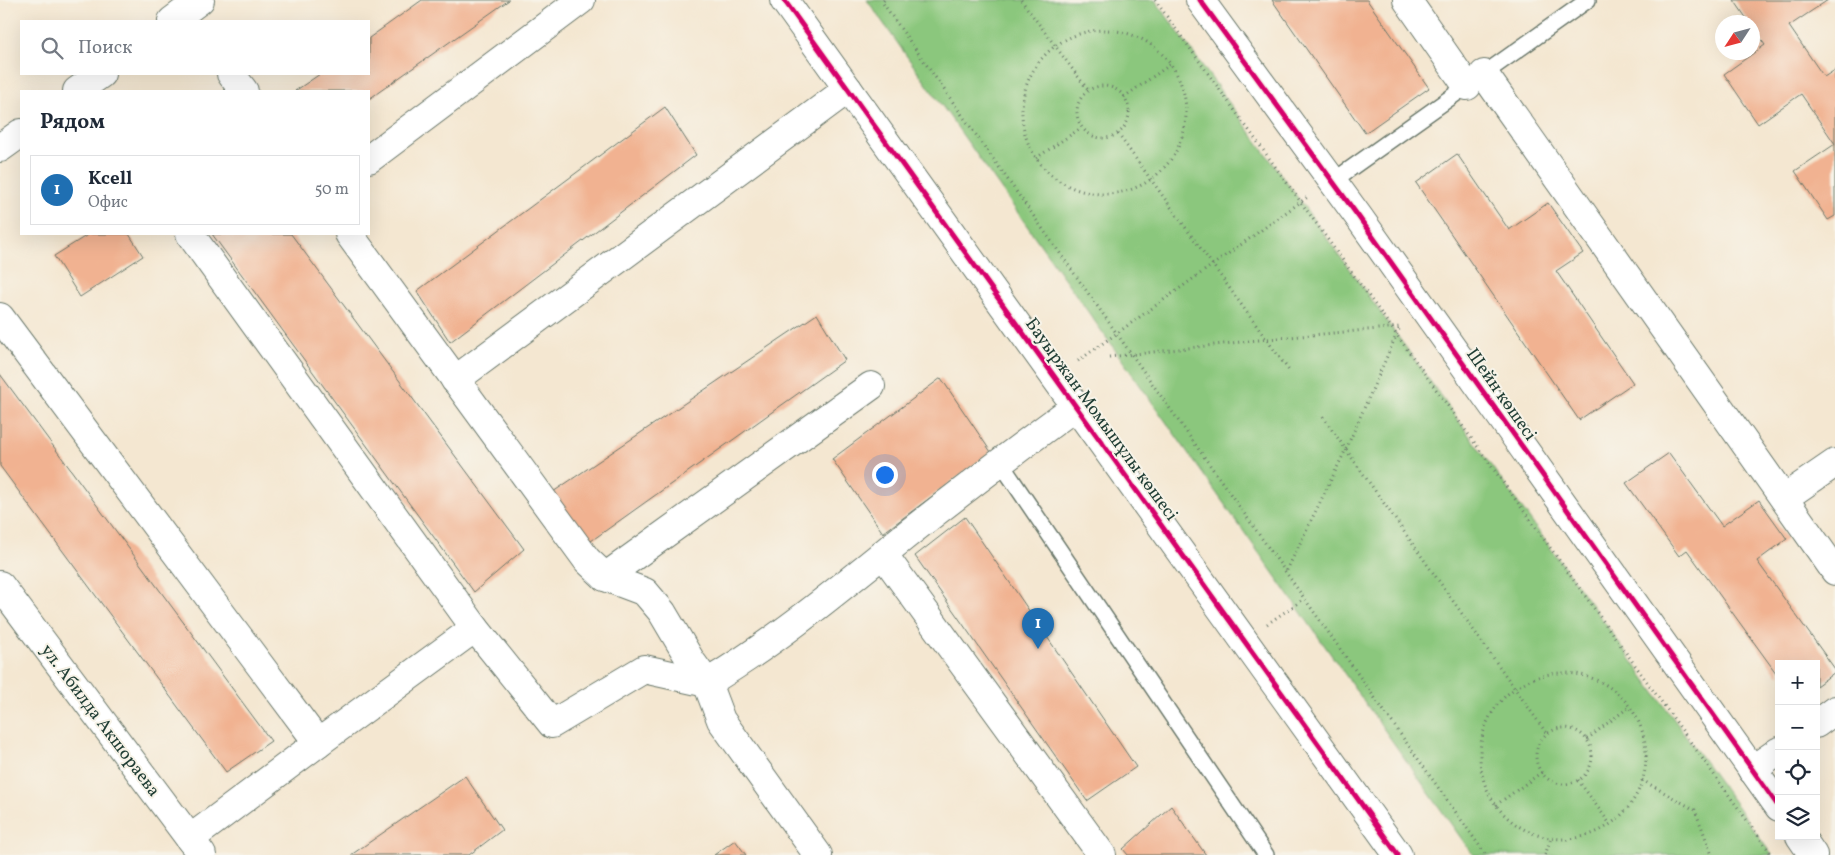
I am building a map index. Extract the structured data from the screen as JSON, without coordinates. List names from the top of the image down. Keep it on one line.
{"streets":{"street":["Шейн көшесі","Бауыржан Момышұлы көшесі","ул. Абилда Акшораева"]},"north":"bottom left","page":{"search":"Поиск","heading":"Рядом","list":[{"mark":"1","name":"Kcell","note":"Офис","value":"50 m"}],"pins":"1","map_buttons":["+","−"]}}
